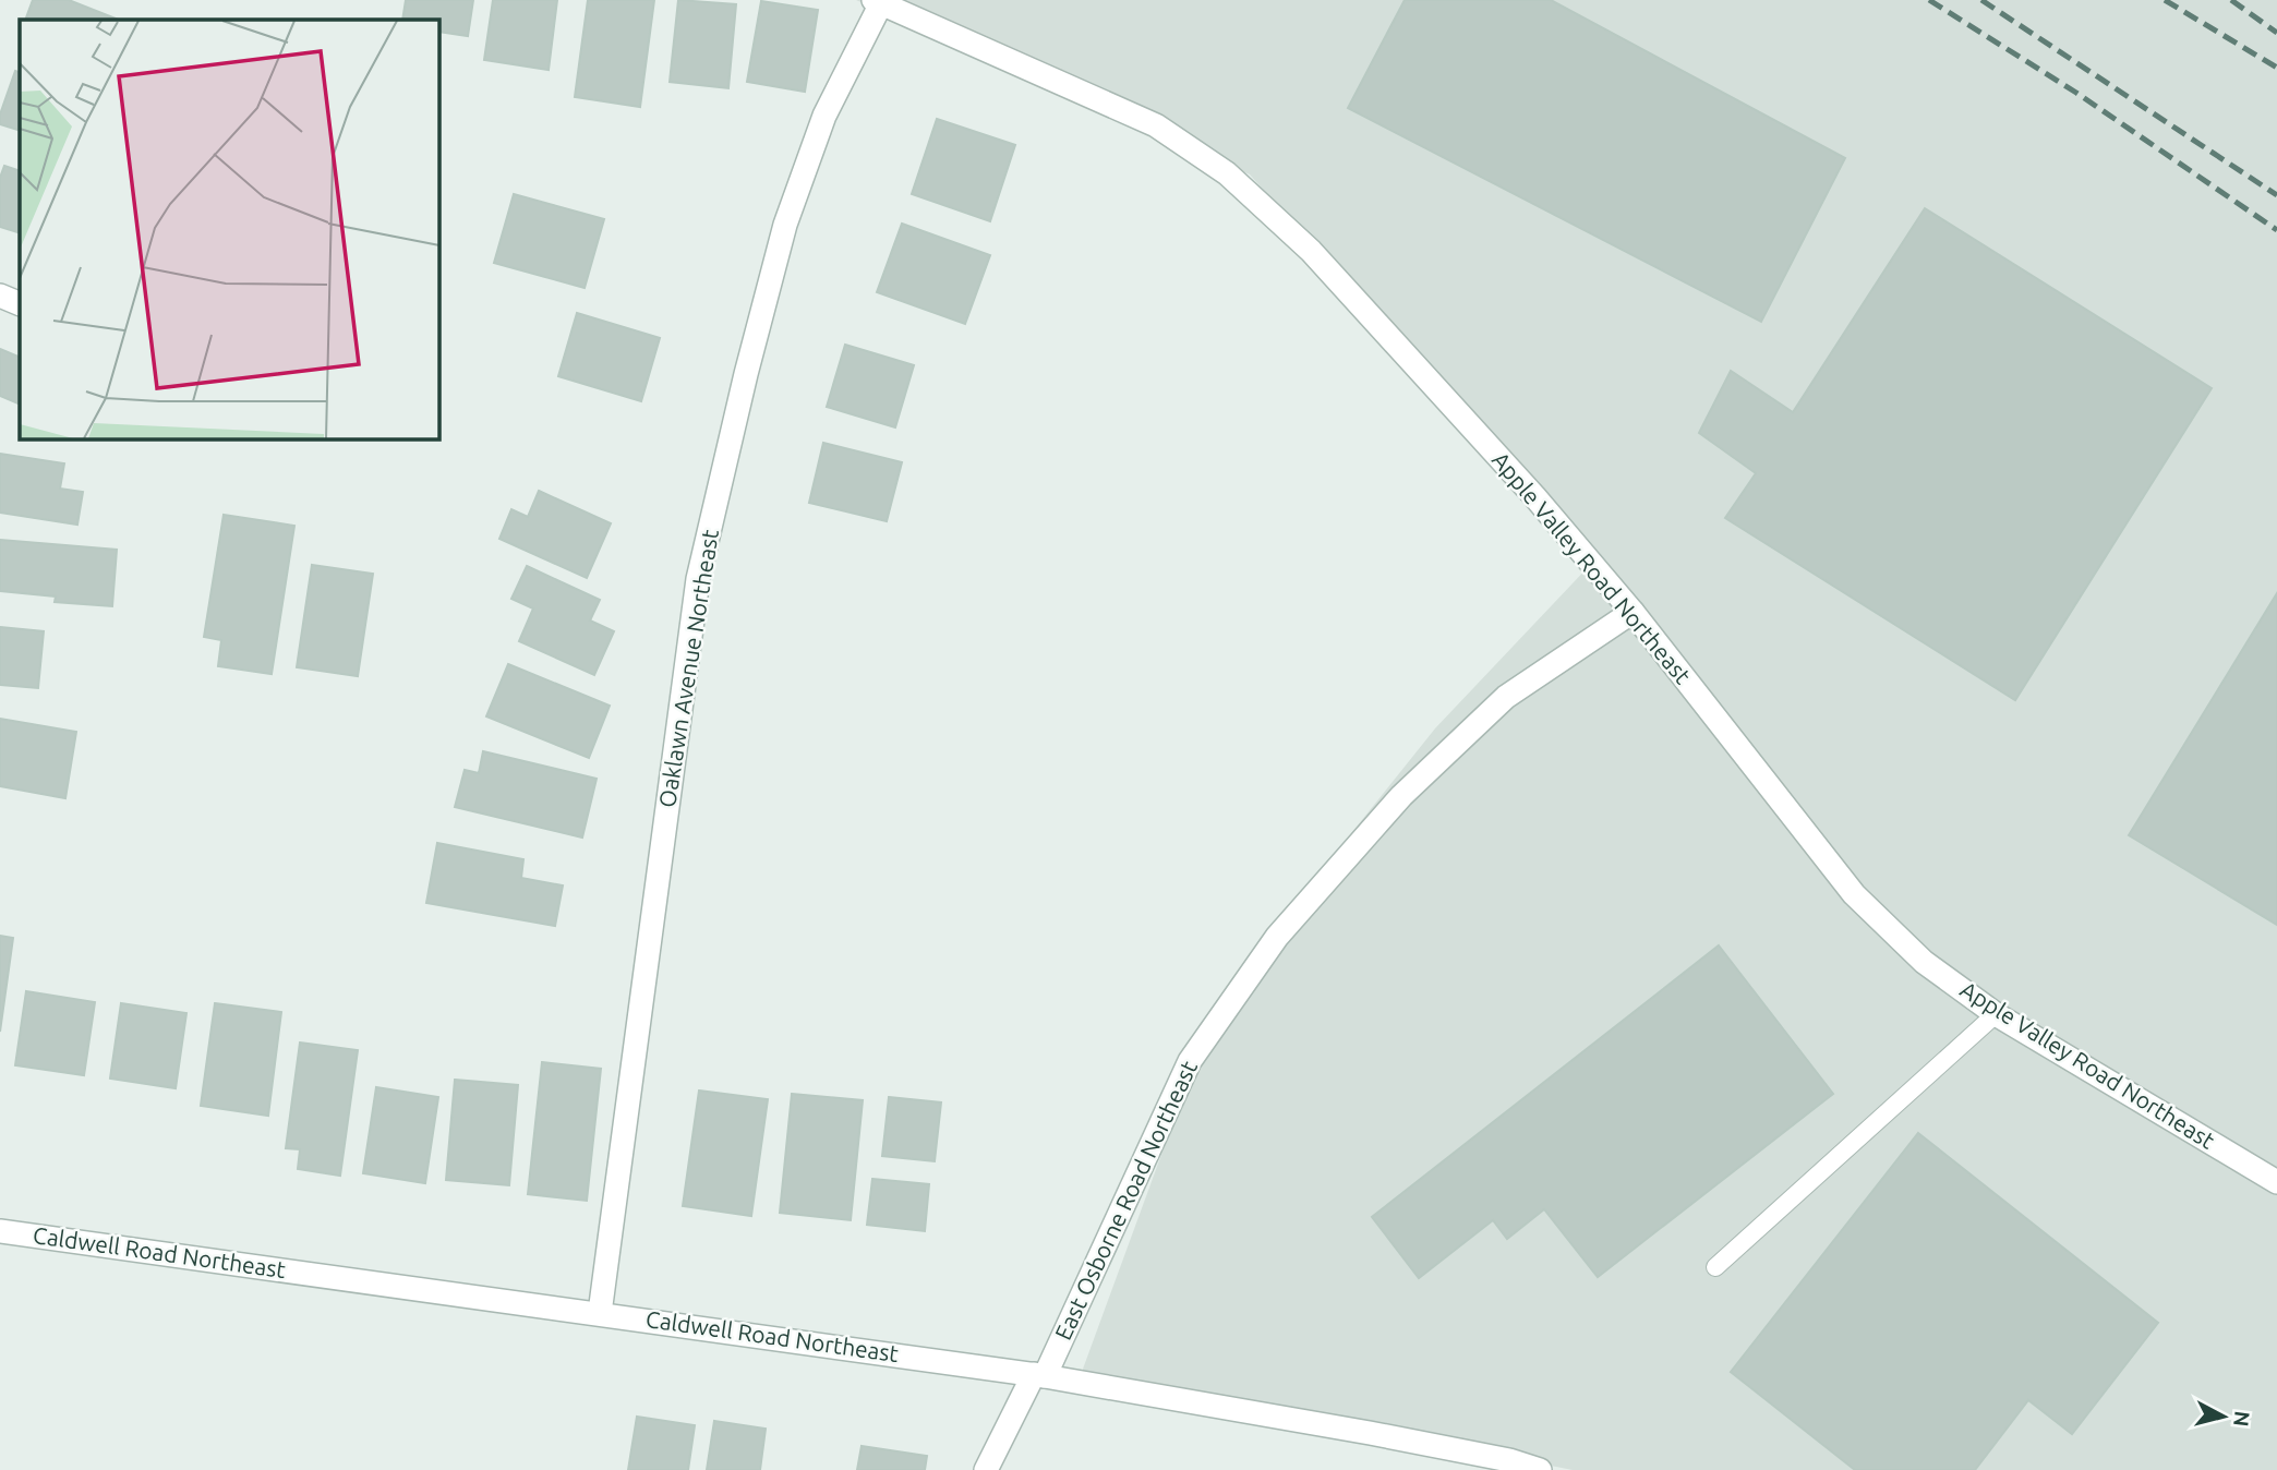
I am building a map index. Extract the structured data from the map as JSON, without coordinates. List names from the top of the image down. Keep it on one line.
{"streets":{"street":["Apple Valley Road Northeast","Oaklawn Avenue Northeast","East Osborne Road Northeast","Caldwell Road Northeast"]},"crossings":[["Apple Valley Road Northeast","Oaklawn Avenue Northeast"],["Apple Valley Road Northeast","East Osborne Road Northeast"],["Oaklawn Avenue Northeast","Caldwell Road Northeast"],["East Osborne Road Northeast","Caldwell Road Northeast"]],"north":"right"}
